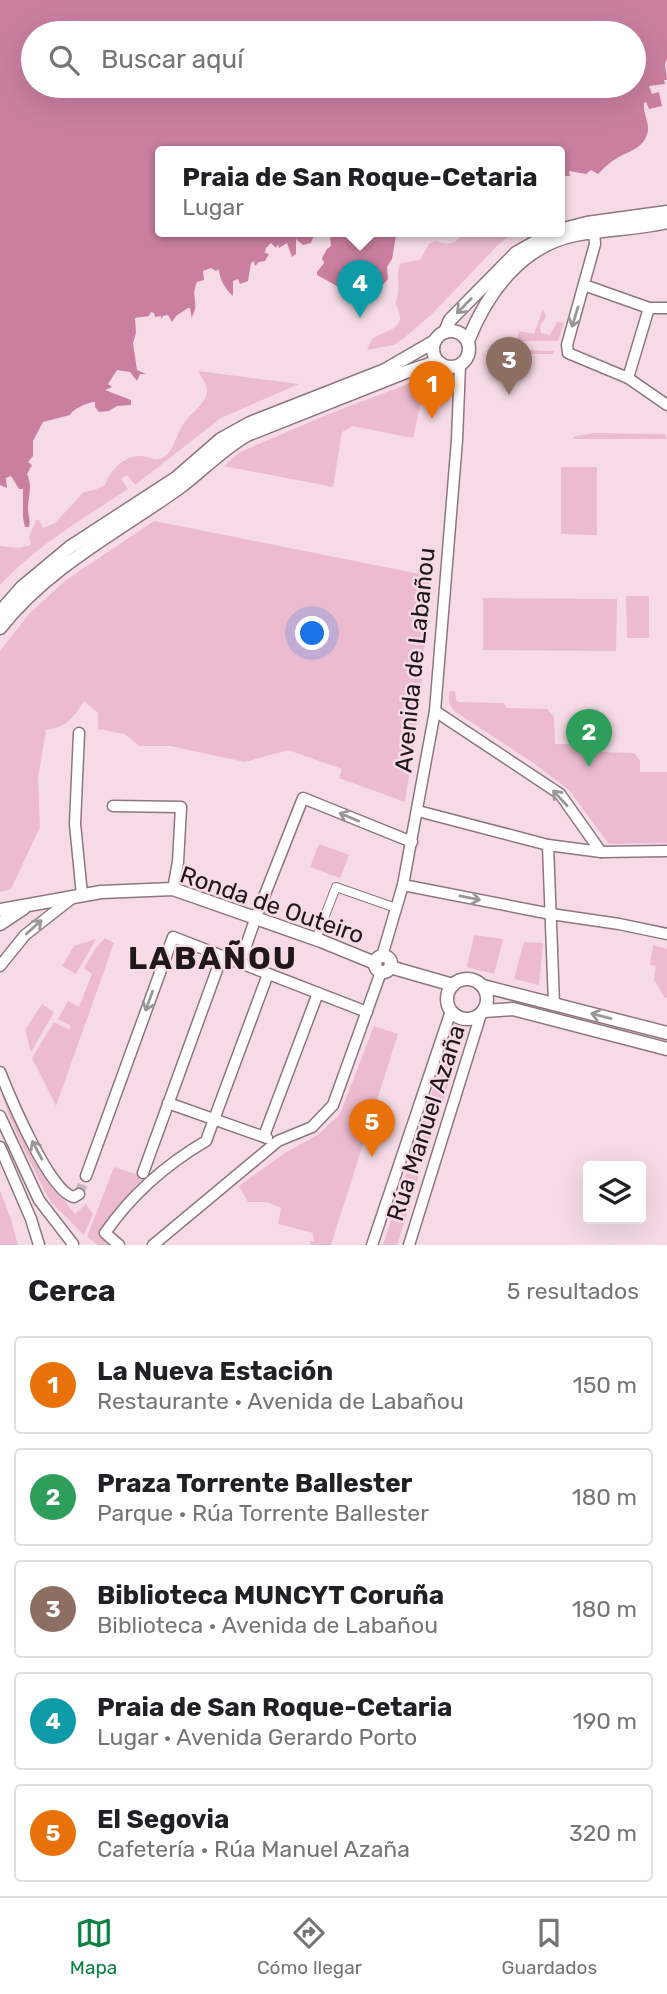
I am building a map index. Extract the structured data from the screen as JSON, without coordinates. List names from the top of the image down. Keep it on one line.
{"streets":{"street":["Avenida de Labañou","Ronda de Outeiro","Rúa Manuel Azaña"]},"crossings":[["Avenida de Labañou","Ronda de Outeiro"],["Ronda de Outeiro","Rúa Manuel Azaña"]],"districts":["LABAÑOU"],"page":{"search":"Buscar aquí","popup":["Praia de San Roque-Cetaria","Lugar"],"pins":["4","3","1","2","5"],"heading":["Cerca","5 resultados"],"list":[{"mark":"1","name":"La Nueva Estación","note":"Restaurante · Avenida de Labañou","value":"150 m"},{"mark":"2","name":"Praza Torrente Ballester","note":"Parque · Rúa Torrente Ballester","value":"180 m"},{"mark":"3","name":"Biblioteca MUNCYT Coruña","note":"Biblioteca · Avenida de Labañou","value":"180 m"},{"mark":"4","name":"Praia de San Roque-Cetaria","note":"Lugar · Avenida Gerardo Porto","value":"190 m"},{"mark":"5","name":"El Segovia","note":"Cafetería · Rúa Manuel Azaña","value":"320 m"}],"nav":["Mapa","Cómo llegar","Guardados"]}}
